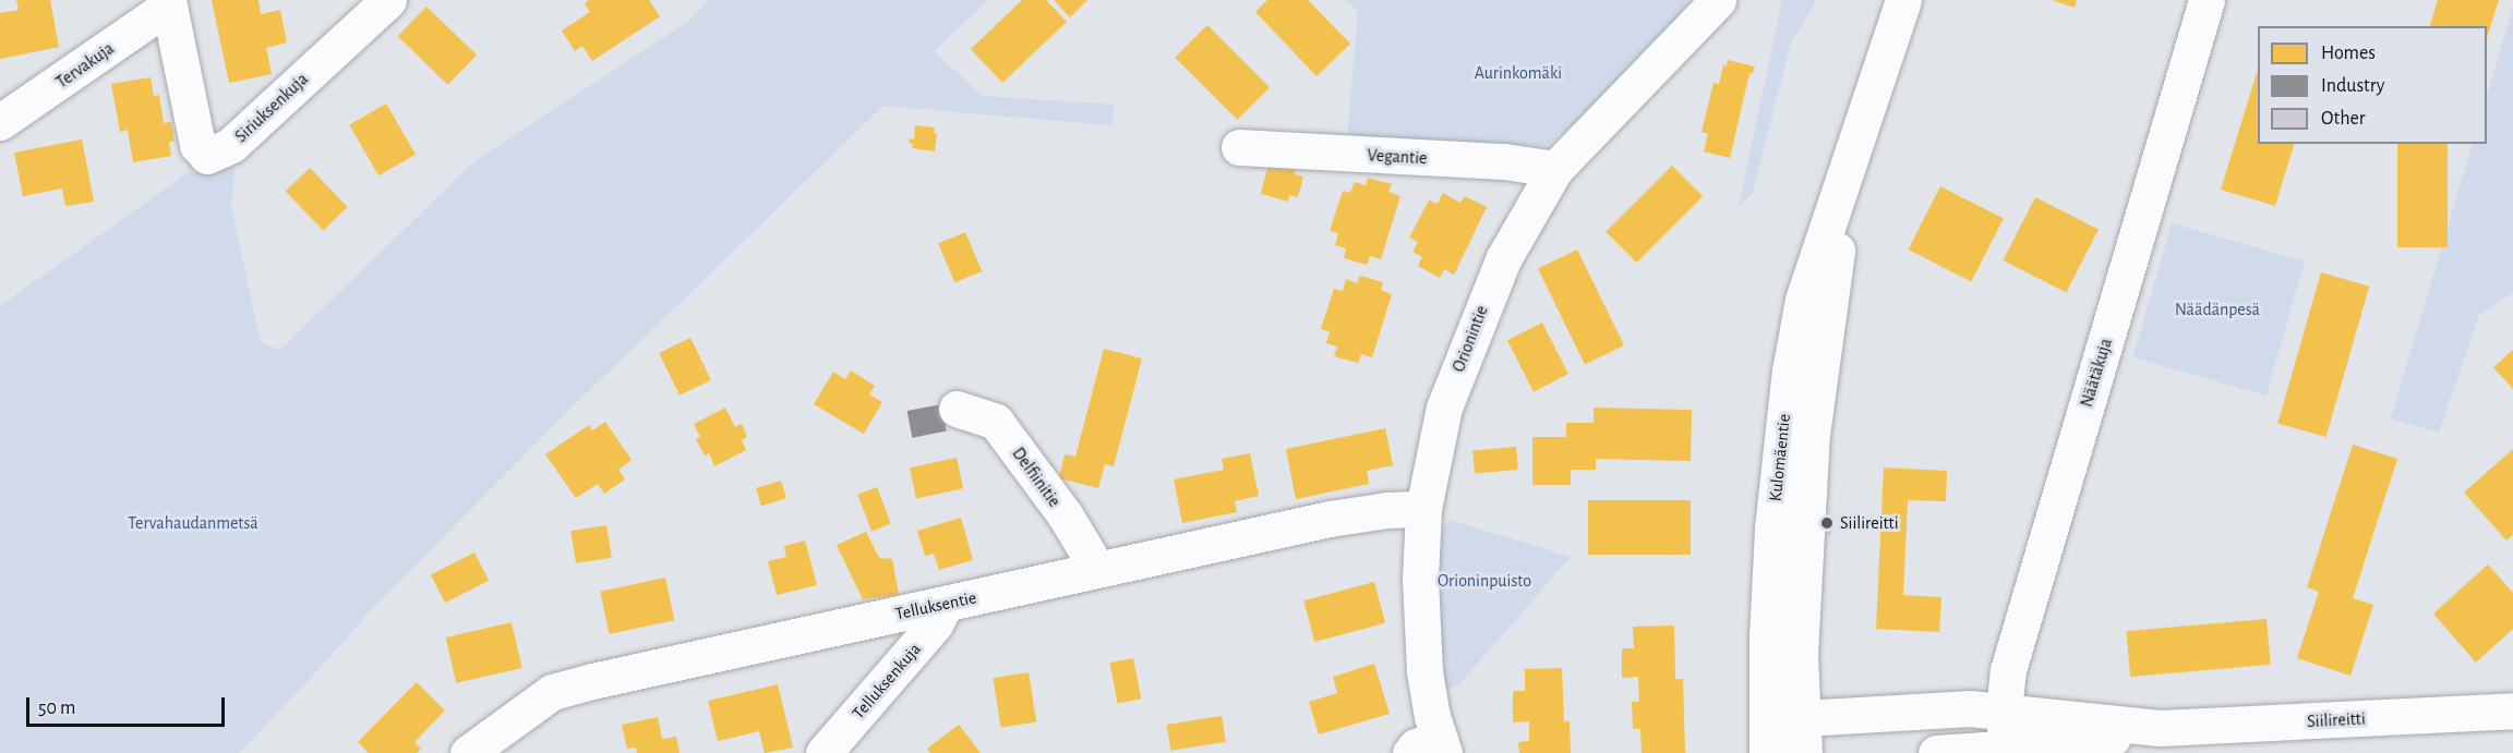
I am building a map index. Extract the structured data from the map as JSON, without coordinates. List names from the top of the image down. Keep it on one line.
{"streets":{"street":["Tervakuja","Siriuksenkuja","Vegantie","Orionintie","Näätäkuja","Kulomäentie","Delfiinitie","Telluksentie","Telluksenkuja","Siilireitti"]},"crossings":[["Tervakuja","Siriuksenkuja"],["Vegantie","Orionintie"],["Orionintie","Telluksentie"],["Näätäkuja","Siilireitti"],["Kulomäentie","Siilireitti"],["Delfiinitie","Telluksentie"],["Telluksentie","Telluksenkuja"]],"parks":["Aurinkomäki","Näädänpesä","Tervahaudanmetsä","Orioninpuisto"],"places":["Siilireitti"],"legend":["Homes","Industry","Other"],"scale_bar":"50 m"}
